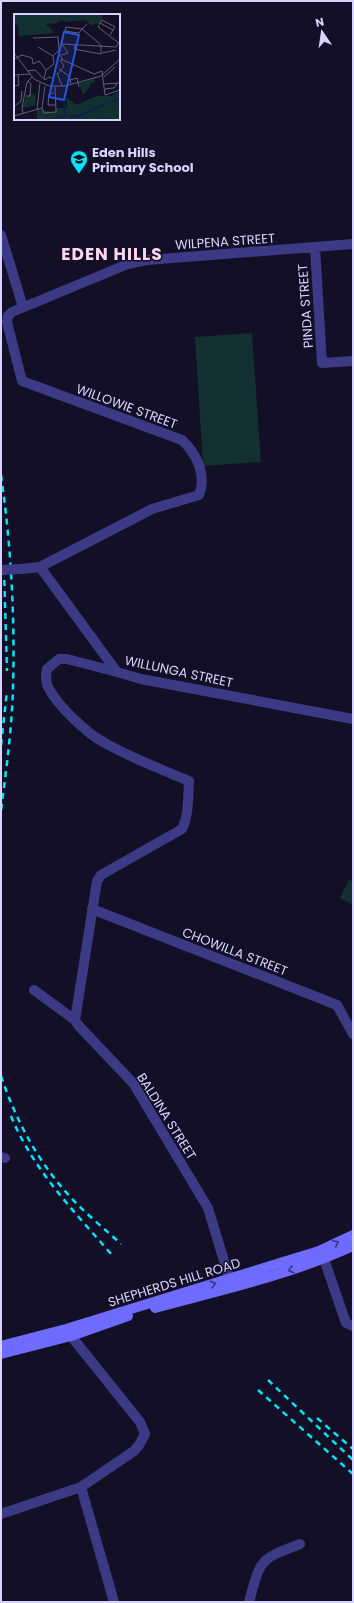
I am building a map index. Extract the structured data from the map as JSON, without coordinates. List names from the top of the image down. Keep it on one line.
{"streets":{"main road":["SHEPHERDS HILL ROAD"],"street":["WILPENA STREET","PINDA STREET","WILLOWIE STREET","WILLUNGA STREET","CHOWILLA STREET","BALDINA STREET"]},"crossings":[["WILPENA STREET","PINDA STREET"],["WILPENA STREET","WILLOWIE STREET"],["WILLOWIE STREET","WILLUNGA STREET"],["BALDINA STREET","SHEPHERDS HILL ROAD"]],"districts":["EDEN HILLS"],"places":{"school or university":["Eden Hills Primary School"]},"north":"top"}
